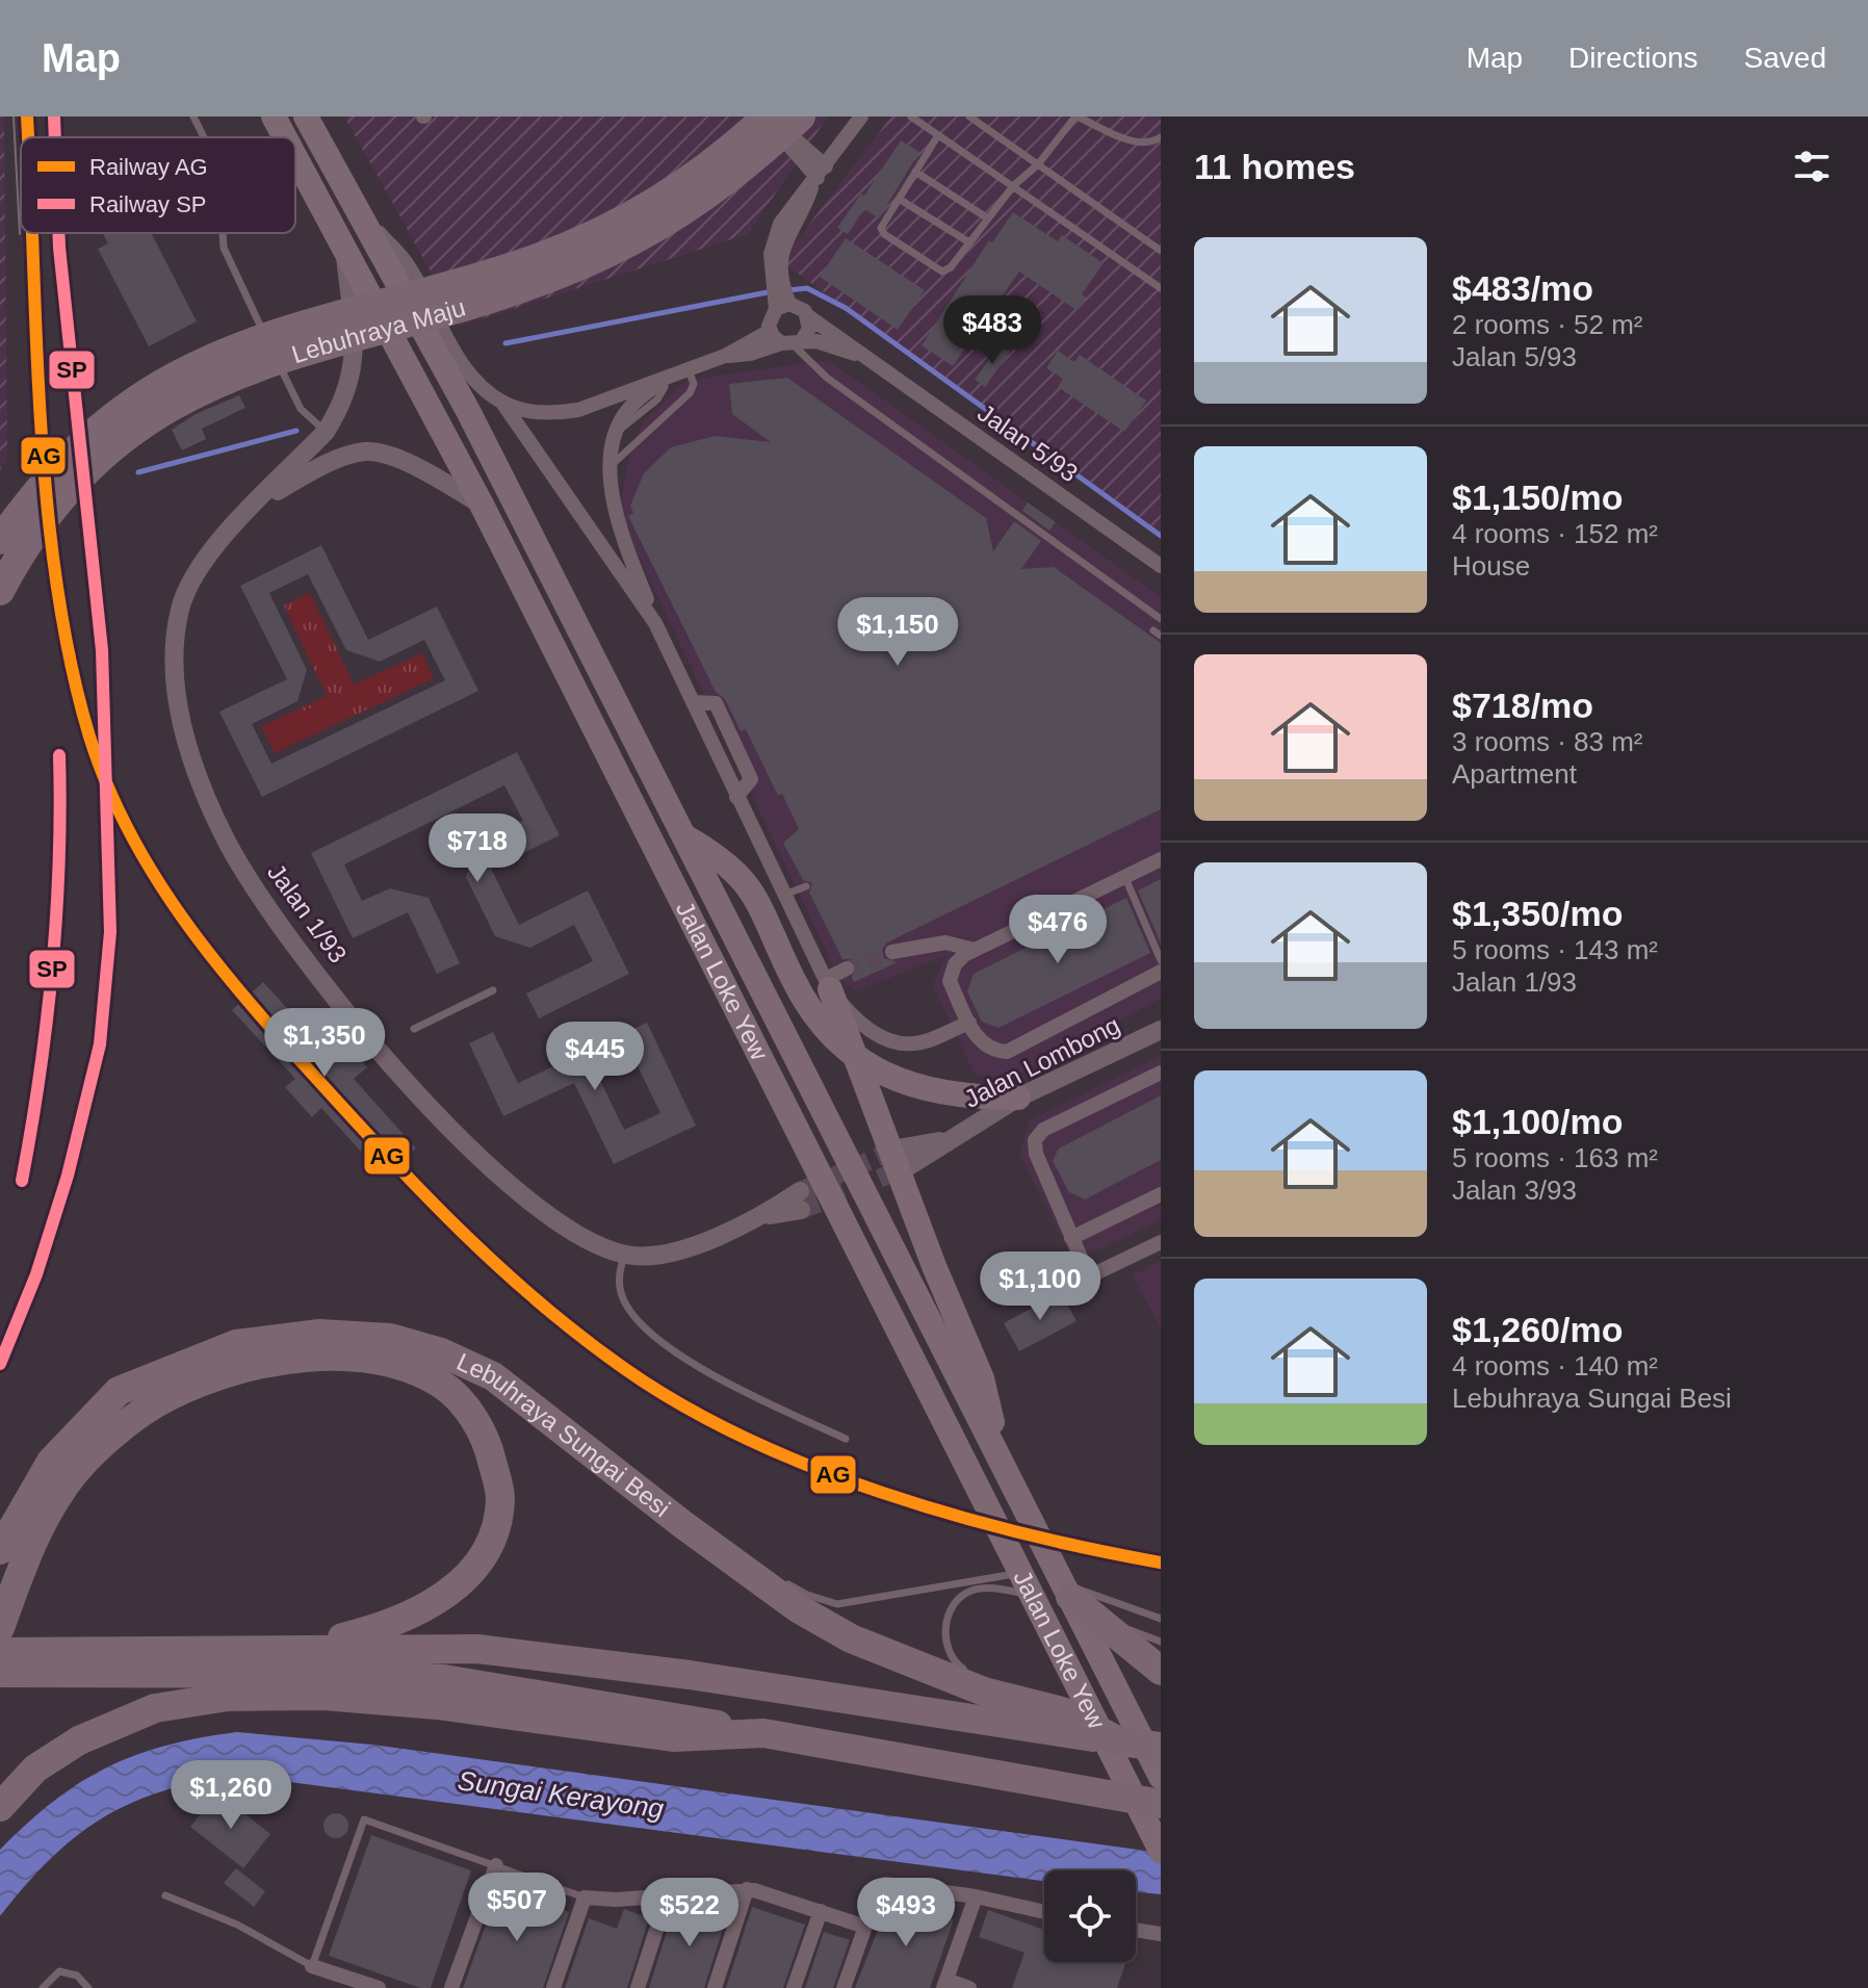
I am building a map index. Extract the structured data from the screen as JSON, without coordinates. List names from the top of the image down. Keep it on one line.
{"streets":{"highway":["Lebuhraya Maju","Jalan Loke Yew","Lebuhraya Sungai Besi"],"street":["Jalan 5/93","Jalan 1/93","Jalan Lombong"]},"crossings":[["Jalan 5/93","Jalan Loke Yew"],["Jalan 1/93","Jalan Loke Yew"]],"water":["Sungai Kerayong"],"lines":["rail line AG","rail line SP"],"legend":["Railway AG","Railway SP"],"page":{"header":"Map","nav":["Map","Directions","Saved"],"heading":"11 homes","list":[{"name":"$483/mo","note":"2 rooms · 52 m² · Jalan 5/93"},{"name":"$1,150/mo","note":"4 rooms · 152 m² · House"},{"name":"$718/mo","note":"3 rooms · 83 m² · Apartment"},{"name":"$1,350/mo","note":"5 rooms · 143 m² · Jalan 1/93"},{"name":"$1,100/mo","note":"5 rooms · 163 m² · Jalan 3/93"},{"name":"$1,260/mo","note":"4 rooms · 140 m² · Lebuhraya Sungai Besi"}],"price":["$483","$1,150","$718","$476","$1,350","$445","$1,100","$1,260","$507","$522","$493"]}}
